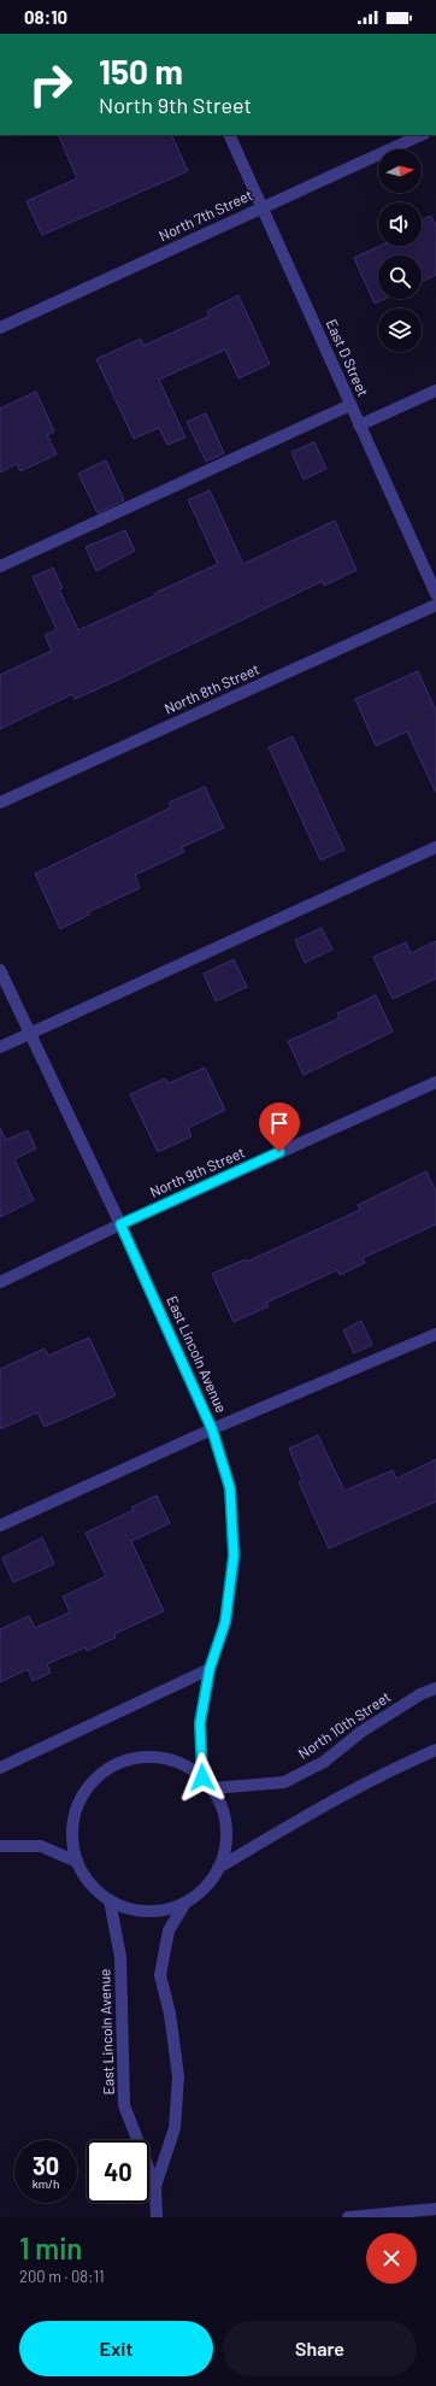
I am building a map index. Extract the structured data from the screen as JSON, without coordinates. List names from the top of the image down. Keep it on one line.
{"streets":{"street":["North 7th Street","East D Street","North 8th Street","North 9th Street","East Lincoln Avenue","North 10th Street"]},"crossings":[["North 7th Street","East D Street"],["North 9th Street","East Lincoln Avenue"],["East Lincoln Avenue","North 10th Street"]],"north":"right","page":{"status":"08:10","turn":["150 m","North 9th Street"],"speed":"30 km/h","limit":"40","heading":["1 min","200 m · 08:11"],"buttons":["Exit","Share"]}}
